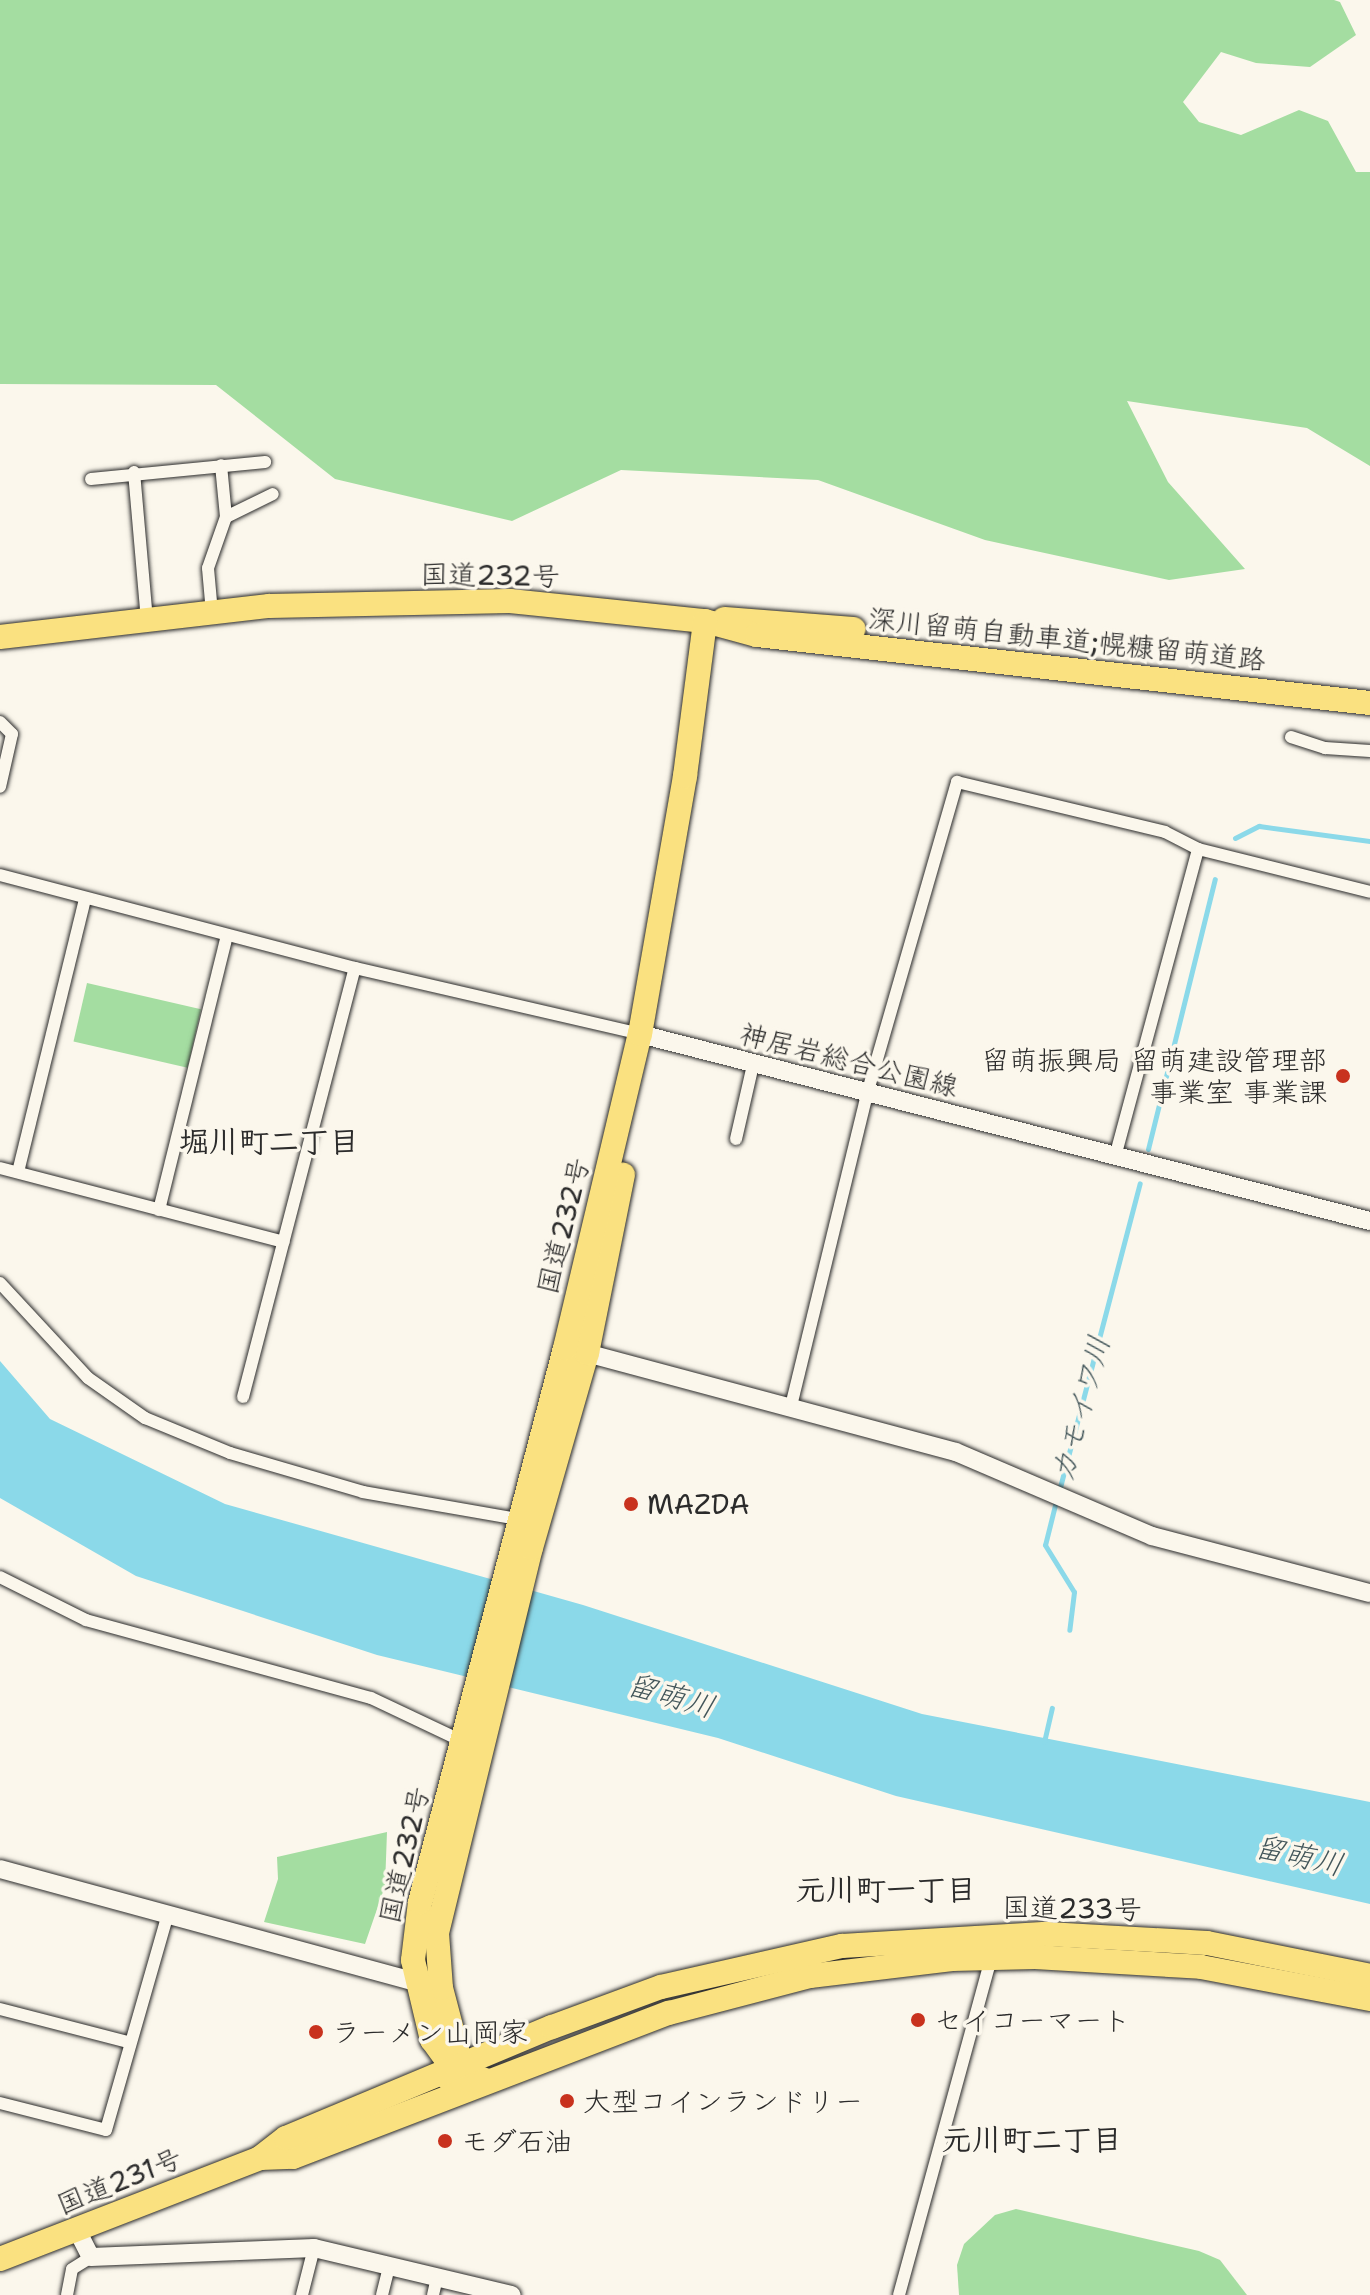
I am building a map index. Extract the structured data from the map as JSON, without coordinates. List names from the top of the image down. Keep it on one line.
{"streets":{"highway":["国道232号","深川留萌自動車道;幌糠留萌道路","国道233号","国道231号"],"street":["神居岩総合公園線"]},"crossings":[["国道232号","神居岩総合公園線"],["国道232号","国道233号"],["国道232号","国道231号"],["国道233号","国道231号"]],"districts":["堀川町二丁目","元川町一丁目","元川町二丁目"],"water":["カモイワ川","留萌川"],"places":["留萌振興局 留萌建設管理部 事業室 事業課","MAZDA","セイコーマート","ラーメン山岡家","大型コインランドリー","モダ石油"]}
